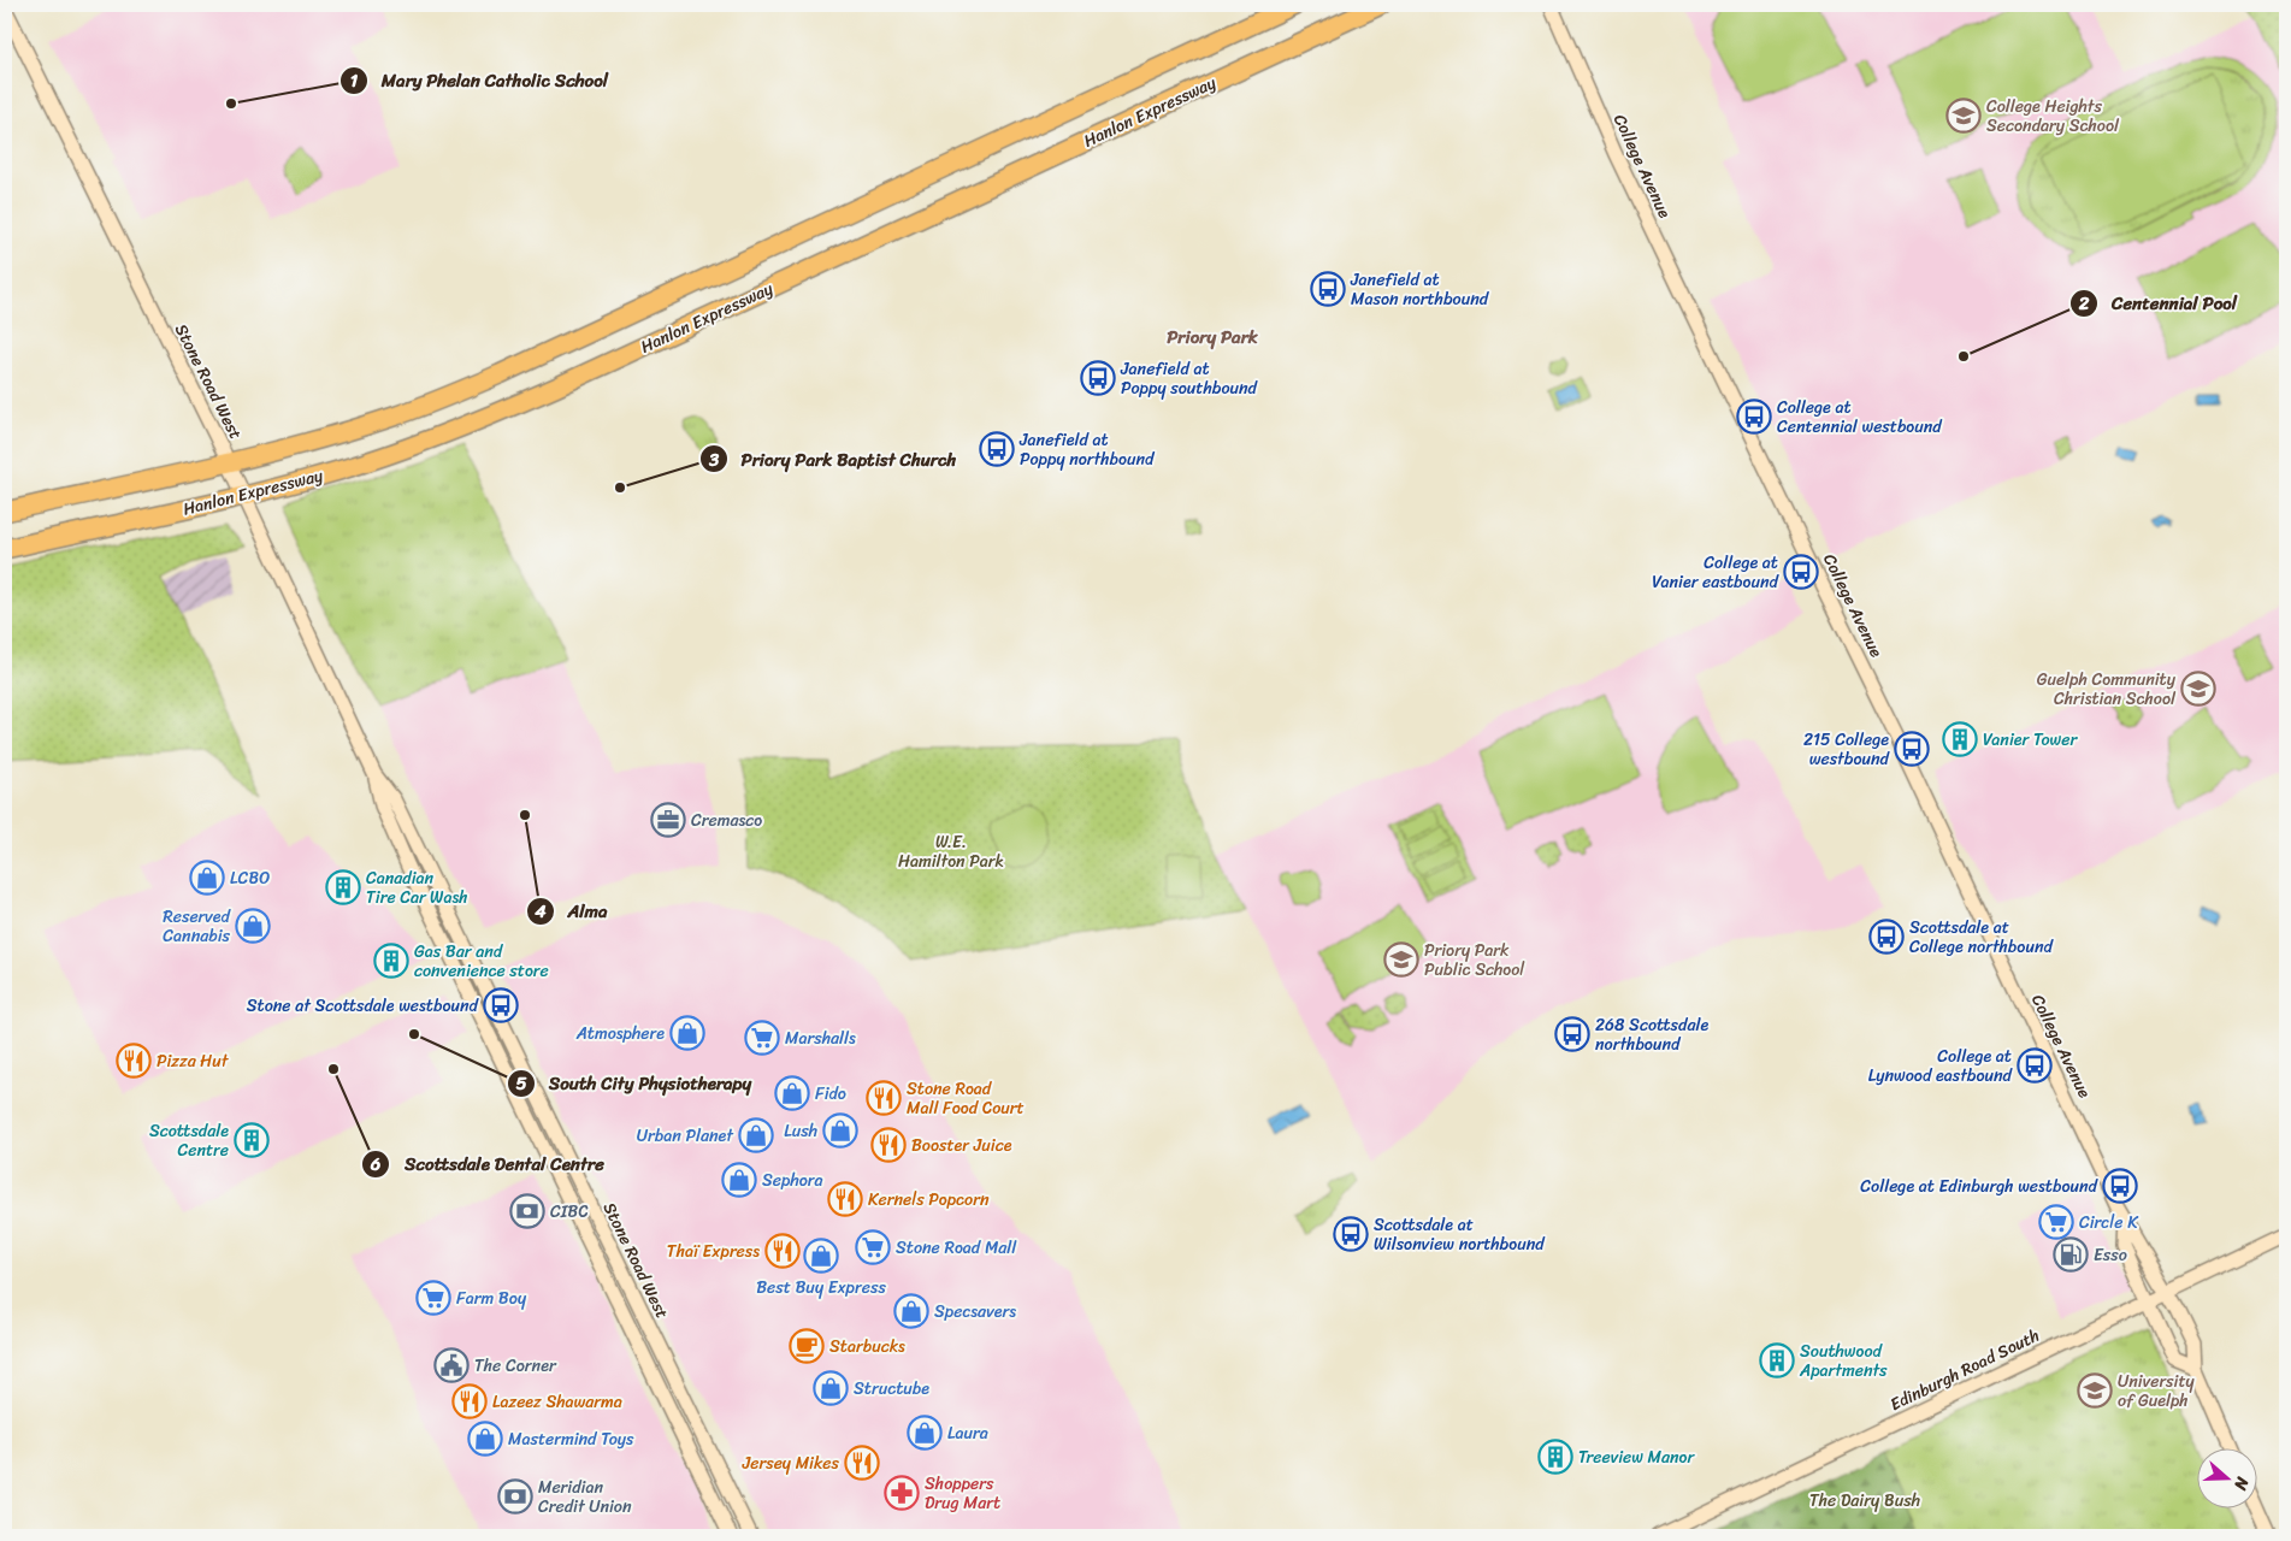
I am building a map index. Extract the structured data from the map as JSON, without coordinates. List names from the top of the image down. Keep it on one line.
{"streets":{"highway":["Hanlon Expressway"],"main road":["College Avenue","Stone Road West","Edinburgh Road South"]},"crossings":[["Hanlon Expressway","Stone Road West"]],"districts":["Priory Park"],"parks":["W.E. Hamilton Park","The Dairy Bush"],"places":{"other":["Mary Phelan Catholic School","Centennial Pool","Priory Park Baptist Church","Alma","South City Physiotherapy","Scottsdale Dental Centre"],"school or university":["College Heights Secondary School","Guelph Community Christian School","Priory Park Public School","University of Guelph"],"bus stop":["Janefield at Mason northbound","Janefield at Poppy southbound","College at Centennial westbound","Janefield at Poppy northbound","College at Vanier eastbound","215 College westbound","Scottsdale at College northbound","Stone at Scottsdale westbound","268 Scottsdale northbound","College at Lynwood eastbound","College at Edinburgh westbound","Scottsdale at Wilsonview northbound"],"building":["Vanier Tower","Canadian Tire Car Wash","Gas Bar and convenience store","Scottsdale Centre","Southwood Apartments","Treeview Manor"],"office":["Cremasco"],"shop":["LCBO","Reserved Cannabis","Atmosphere","Fido","Lush","Urban Planet","Sephora","Best Buy Express","Specsavers","Structube","Laura","Mastermind Toys"],"supermarket":["Marshalls","Circle K","Stone Road Mall","Farm Boy"],"restaurant":["Pizza Hut","Stone Road Mall Food Court","Booster Juice","Kernels Popcorn","Thaï Express","Lazeez Shawarma","Jersey Mikes"],"bank":["CIBC","Meridian Credit Union"],"fuel station":["Esso"],"cafe":["Starbucks"],"public building":["The Corner"],"pharmacy":["Shoppers Drug Mart"]},"north":"right"}
